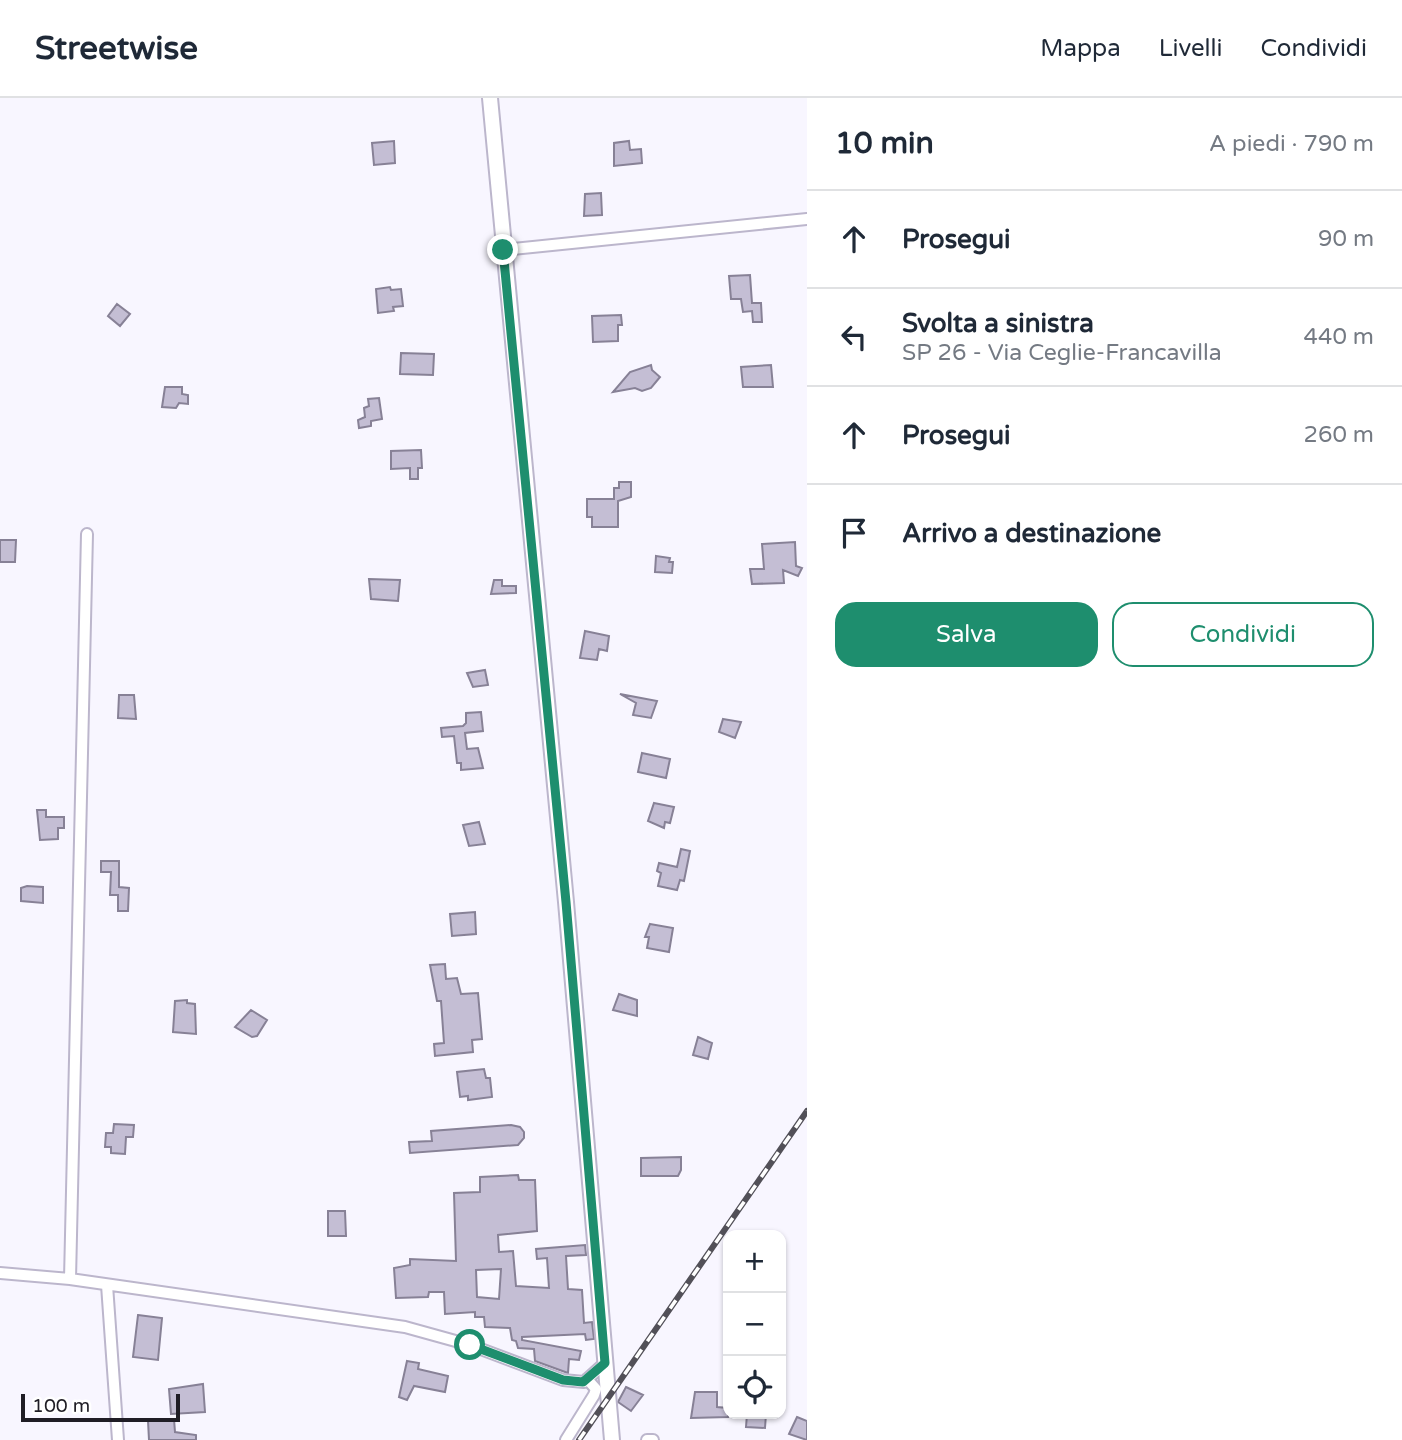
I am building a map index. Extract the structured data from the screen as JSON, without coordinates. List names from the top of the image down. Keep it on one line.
{"scale_bar":"100 m","page":{"header":"Streetwise","nav":["Mappa","Livelli","Condividi"],"heading":["10 min","A piedi · 790 m"],"list":[["Prosegui","90 m"],["Svolta a sinistra","SP 26 - Via Ceglie-Francavilla","440 m"],["Prosegui","260 m"],"Arrivo a destinazione"],"buttons":["Salva","Condividi"],"map_buttons":["+","−"],"scale":"100 m"}}
